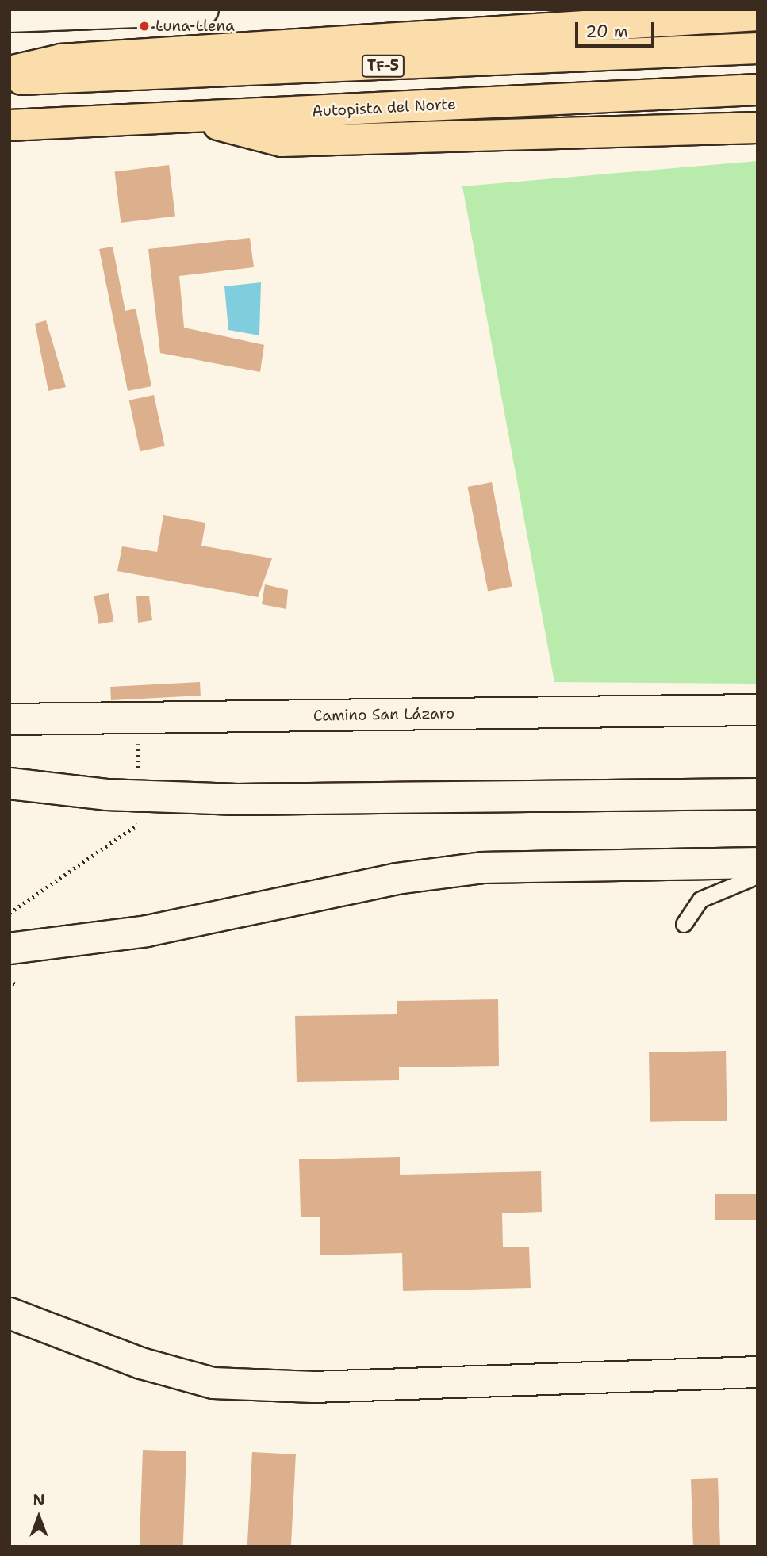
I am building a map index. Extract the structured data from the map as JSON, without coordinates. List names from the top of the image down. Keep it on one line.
{"streets":{"highway":["TF-5","Autopista del Norte"],"main road":["Camino San Lázaro"]},"places":["Luna Llena"],"scale_bar":"20 m","north":"top"}
